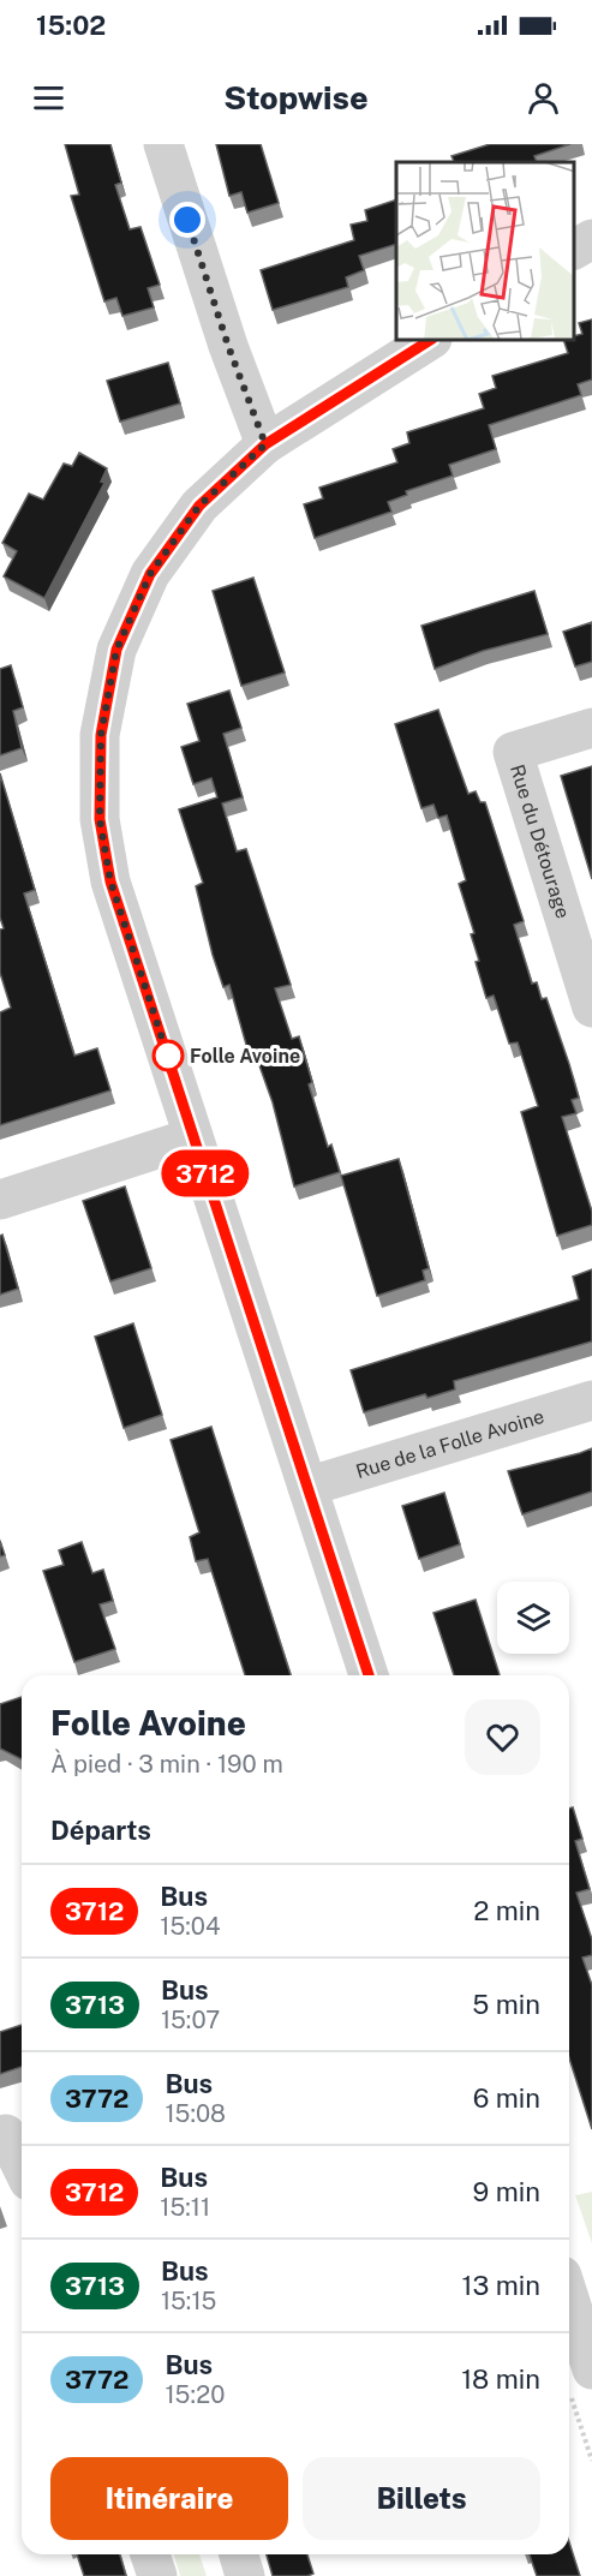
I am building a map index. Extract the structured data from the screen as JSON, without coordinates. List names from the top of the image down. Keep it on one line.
{"streets":{"street":["Rue du Détourage","Rue de la Folle Avoine"]},"places":["Folle Avoine"],"lines":["bus line 3712"],"page":{"status":"15:02","header":"Stopwise","on_map":"3712","heading":[["Folle Avoine","À pied · 3 min · 190 m"],"Départs"],"list":[{"mark":"3712","name":"Bus","note":"15:04","value":"2 min"},{"mark":"3713","name":"Bus","note":"15:07","value":"5 min"},{"mark":"3772","name":"Bus","note":"15:08","value":"6 min"},{"mark":"3712","name":"Bus","note":"15:11","value":"9 min"},{"mark":"3713","name":"Bus","note":"15:15","value":"13 min"},{"mark":"3772","name":"Bus","note":"15:20","value":"18 min"}],"buttons":["Itinéraire","Billets"]}}
